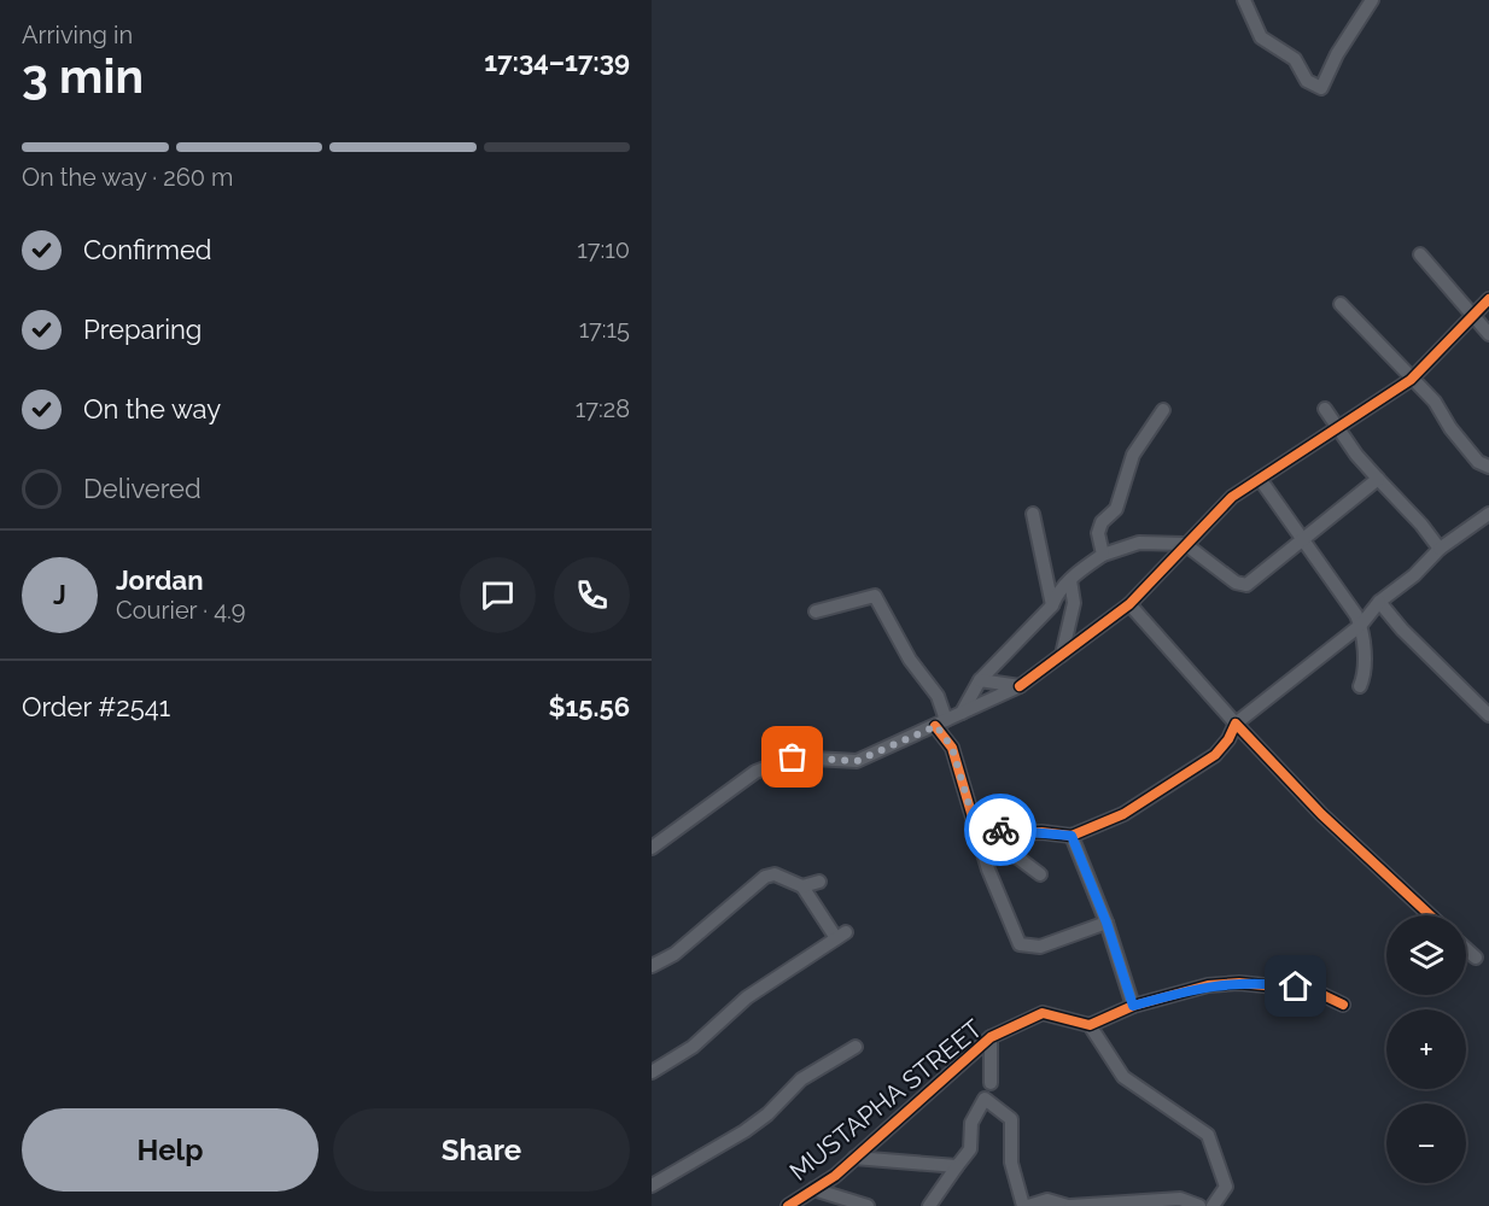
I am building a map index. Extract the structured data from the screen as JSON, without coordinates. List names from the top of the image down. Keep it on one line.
{"streets":{"street":["MUSTAPHA STREET"]},"page":{"heading":["3 min","Arriving in","17:34–17:39"],"panel":["Jordan","Courier · 4.9","Order #2541","$15.56"],"bar":"On the way · 260 m","list":[["Confirmed","17:10"],["Preparing","17:15"],["On the way","17:28"],"Delivered"],"round":"J","map_buttons":["+","−"],"buttons":["Help","Share"]}}
